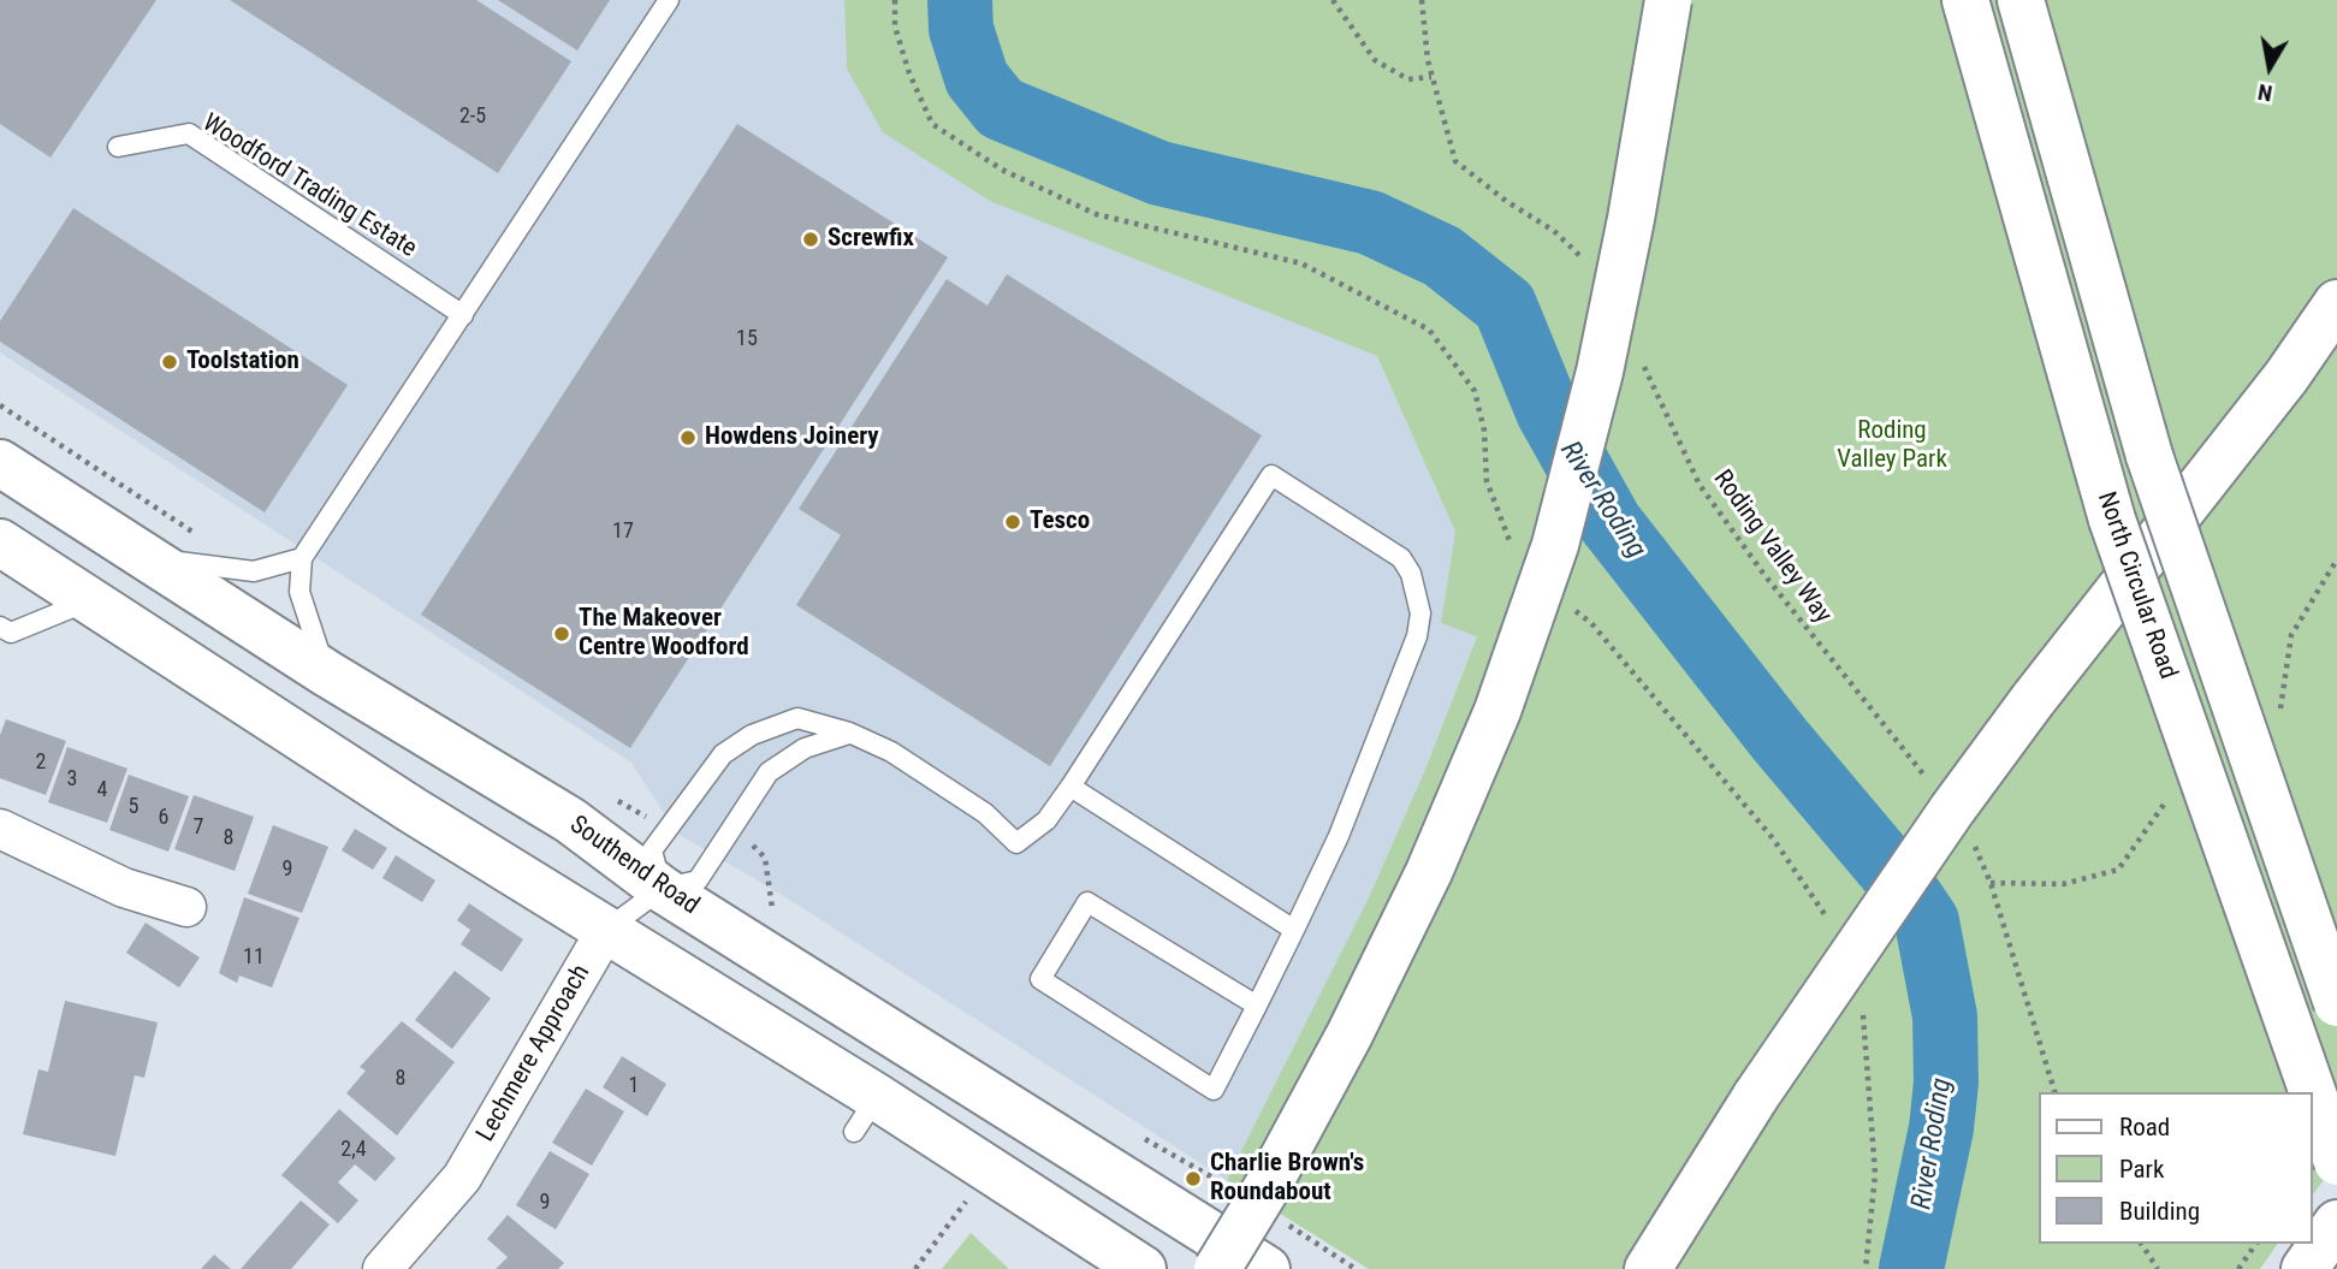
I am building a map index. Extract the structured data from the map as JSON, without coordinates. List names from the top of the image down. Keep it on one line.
{"streets":{"main road":["North Circular Road","Southend Road"],"street":["Lechmere Approach"],"lane":["Woodford Trading Estate"],"path":["Roding Valley Way"]},"water":["River Roding"],"parks":["Roding Valley Park"],"places":["Screwfix","Toolstation","Howdens Joinery","Tesco","The Makeover Centre Woodford","Charlie Brown's Roundabout"],"house_numbers":["2-5","15","17","2","3","4","5","6","7","8","9","11","8","1","2,4","9"],"legend":["Road","Park","Building"],"north":"bottom"}
